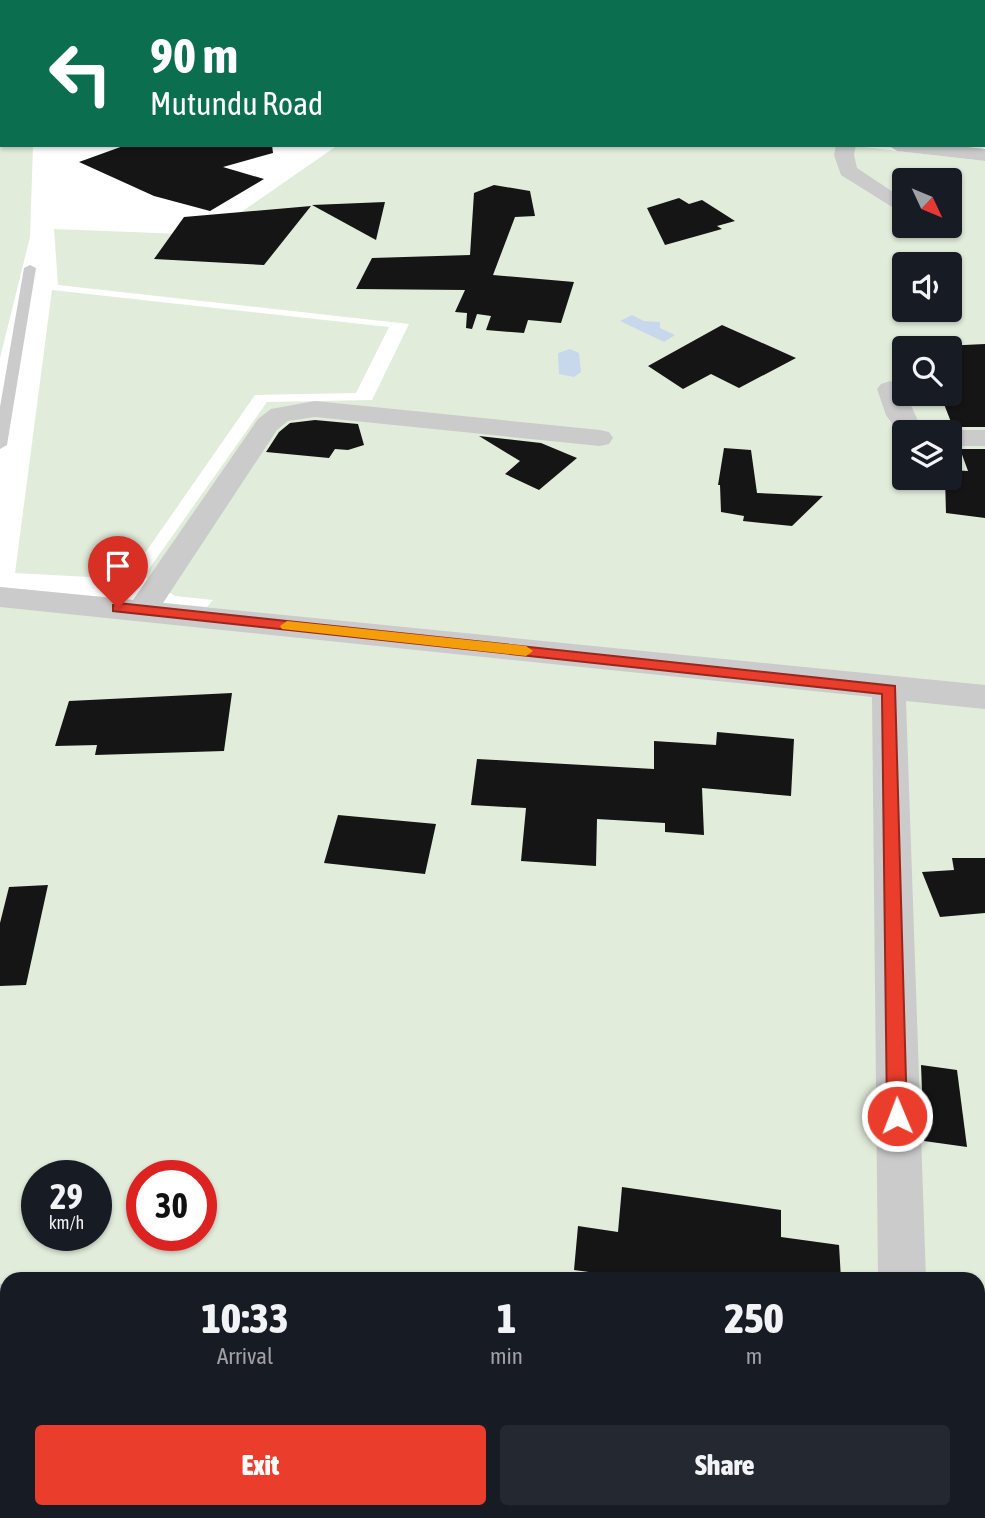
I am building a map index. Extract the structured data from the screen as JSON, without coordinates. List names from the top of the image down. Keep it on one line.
{"north":"bottom right","page":{"turn":["90 m","Mutundu Road"],"speed":"29 km/h","limit":"30","eta":["10:33","Arrival","1","min","250","m"],"buttons":["Exit","Share"]}}
